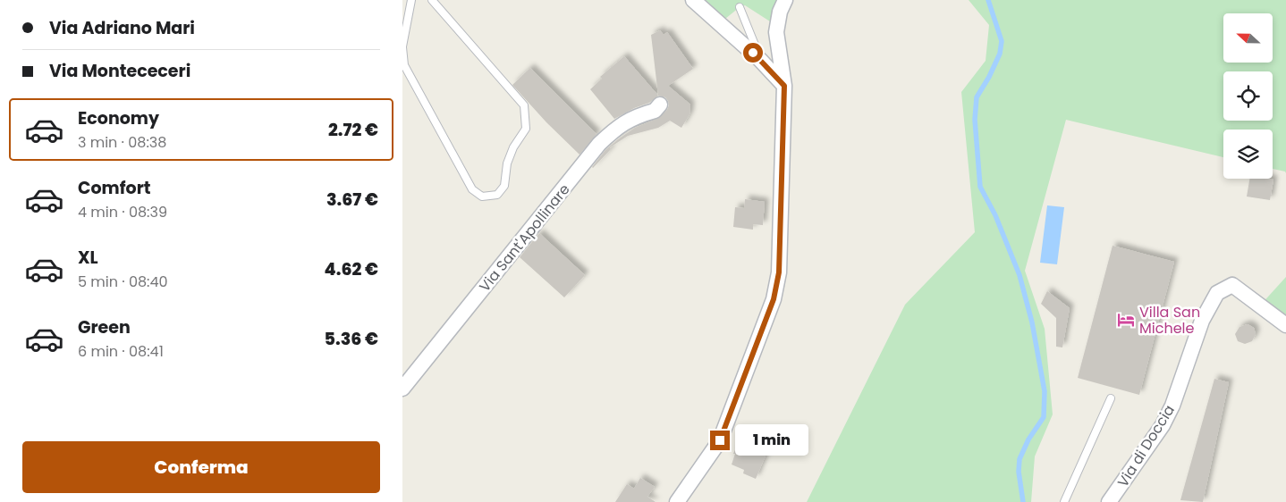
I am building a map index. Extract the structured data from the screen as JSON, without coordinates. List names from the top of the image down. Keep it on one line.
{"streets":{"street":["Via Sant'Apollinare","Via di Doccia"]},"places":{"hotel":["Villa San Michele"]},"north":"left","page":{"banner":["Via Adriano Mari","Via Montececeri"],"list":[{"name":"Economy","note":"3 min · 08:38","value":"2.72 €"},{"name":"Comfort","note":"4 min · 08:39","value":"3.67 €"},{"name":"XL","note":"5 min · 08:40","value":"4.62 €"},{"name":"Green","note":"6 min · 08:41","value":"5.36 €"}],"bubble":"1 min","buttons":"Conferma"}}
